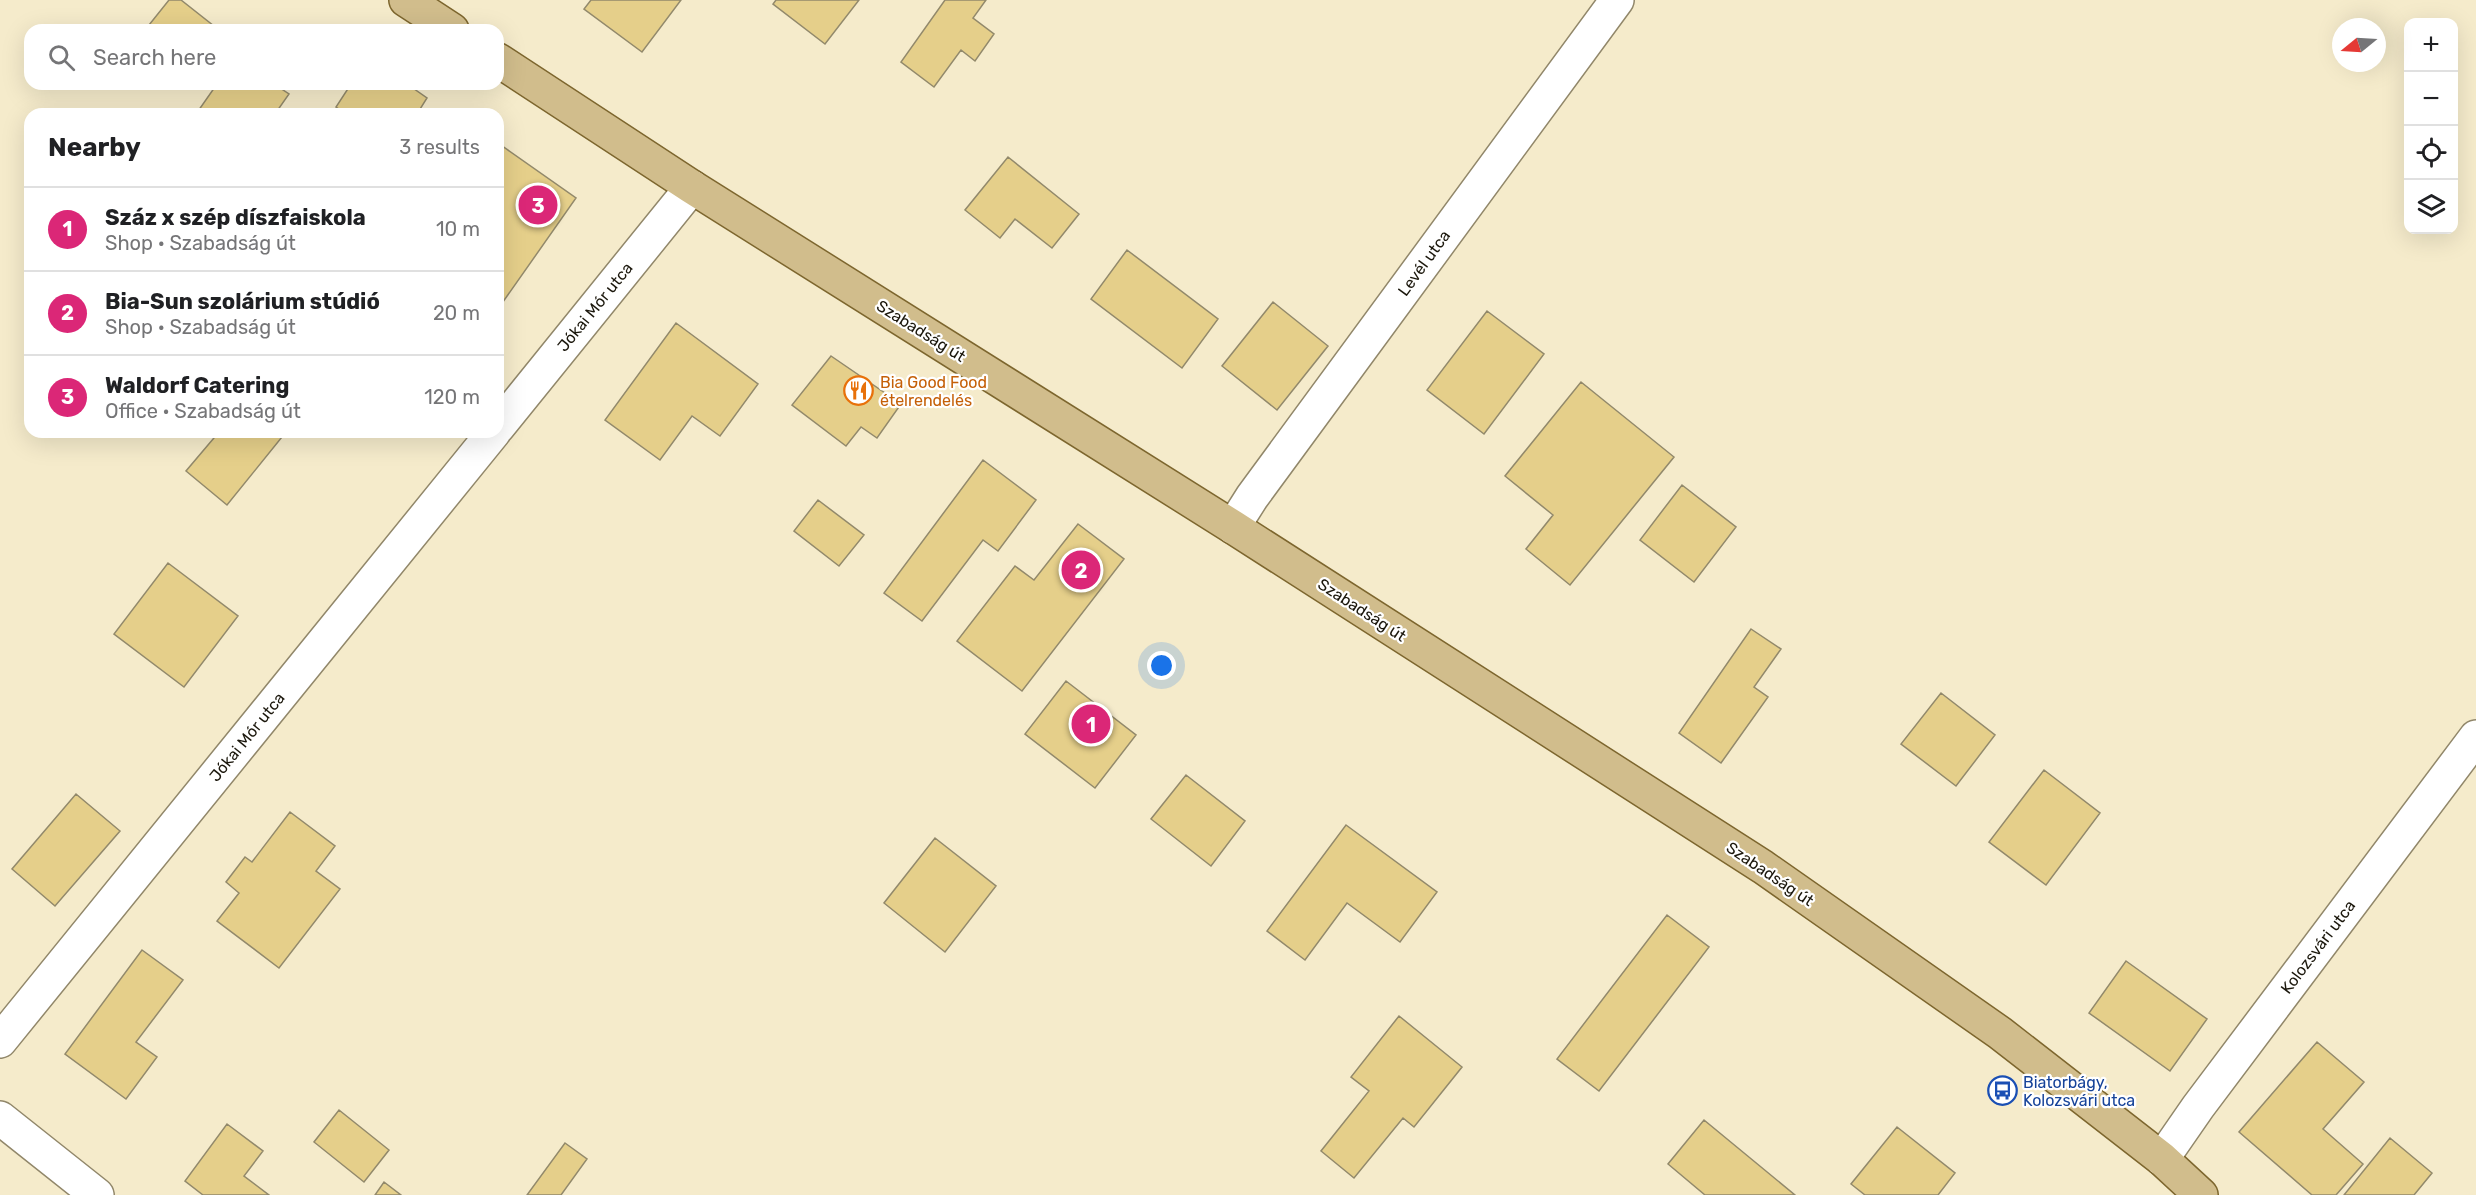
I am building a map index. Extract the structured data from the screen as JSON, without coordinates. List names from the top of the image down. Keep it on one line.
{"streets":{"main road":["Szabadság út"],"street":["Levél utca","Jókai Mór utca","Kolozsvári utca"]},"crossings":[["Levél utca","Szabadság út"],["Jókai Mór utca","Szabadság út"],["Szabadság út","Kolozsvári utca"]],"places":{"restaurant":["Bia Good Food ételrendelés"],"bus stop":["Biatorbágy, Kolozsvári utca"]},"north":"left","page":{"map_buttons":["+","−"],"search":"Search here","heading":["Nearby","3 results"],"pins":["3","2","1"],"list":[{"mark":"1","name":"Száz x szép díszfaiskola","note":"Shop · Szabadság út","value":"10 m"},{"mark":"2","name":"Bia-Sun szolárium stúdió","note":"Shop · Szabadság út","value":"20 m"},{"mark":"3","name":"Waldorf Catering","note":"Office · Szabadság út","value":"120 m"}]}}
